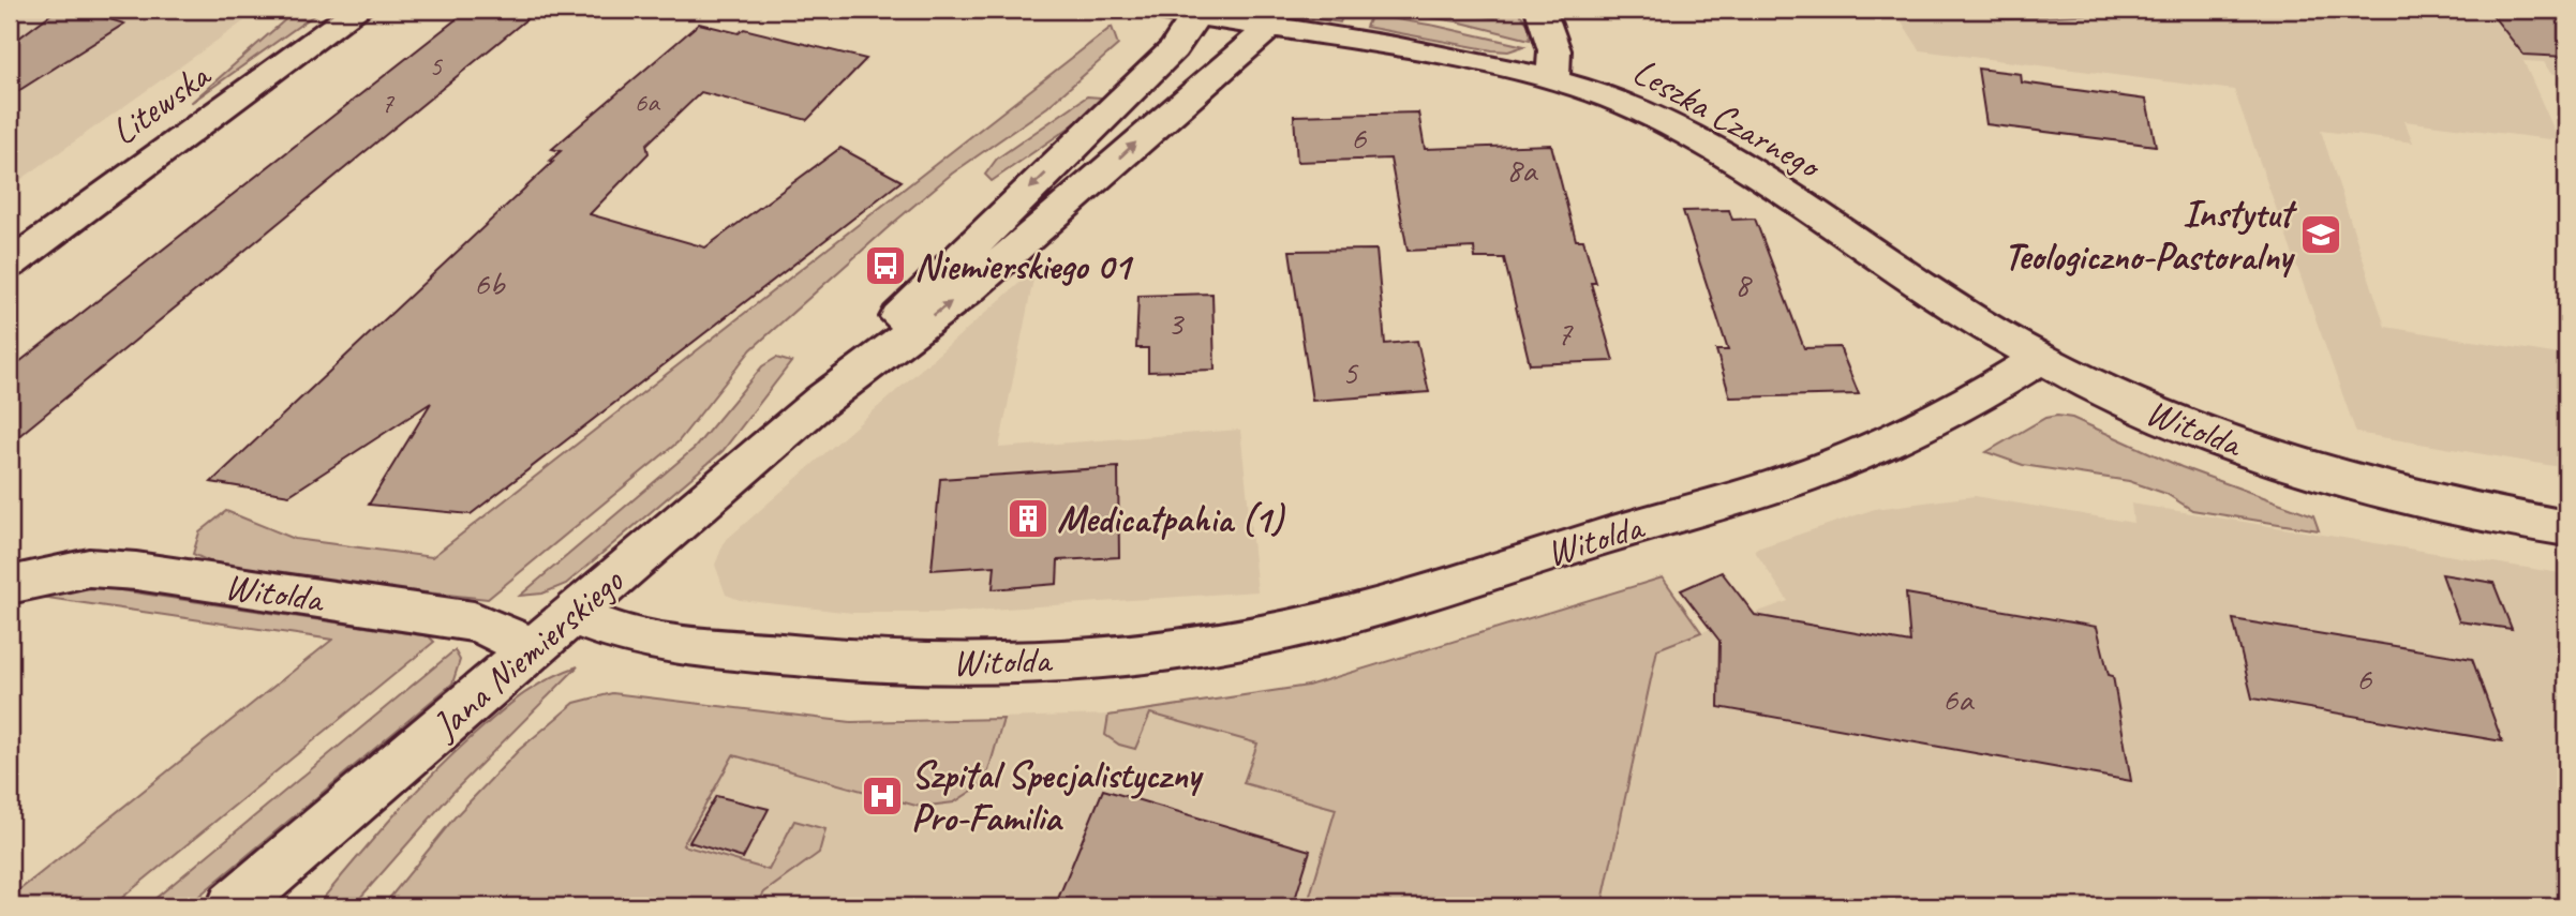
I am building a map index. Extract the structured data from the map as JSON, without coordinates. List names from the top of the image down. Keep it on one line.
{"streets":{"street":["Litewska","Leszka Czarnego","Witolda","Jana Niemierskiego"]},"crossings":[["Leszka Czarnego","Witolda"],["Leszka Czarnego","Jana Niemierskiego"],["Witolda","Jana Niemierskiego"]],"places":{"school or university":["Instytut Teologiczno-Pastoralny"],"bus stop":["Niemierskiego 01"],"building":["Medicatpahia (1)"],"hospital":["Szpital Specjalistyczny Pro-Familia"]},"house_numbers":["5","6a","7","6","8a","6b","8","3","7","5","6","6a"]}
